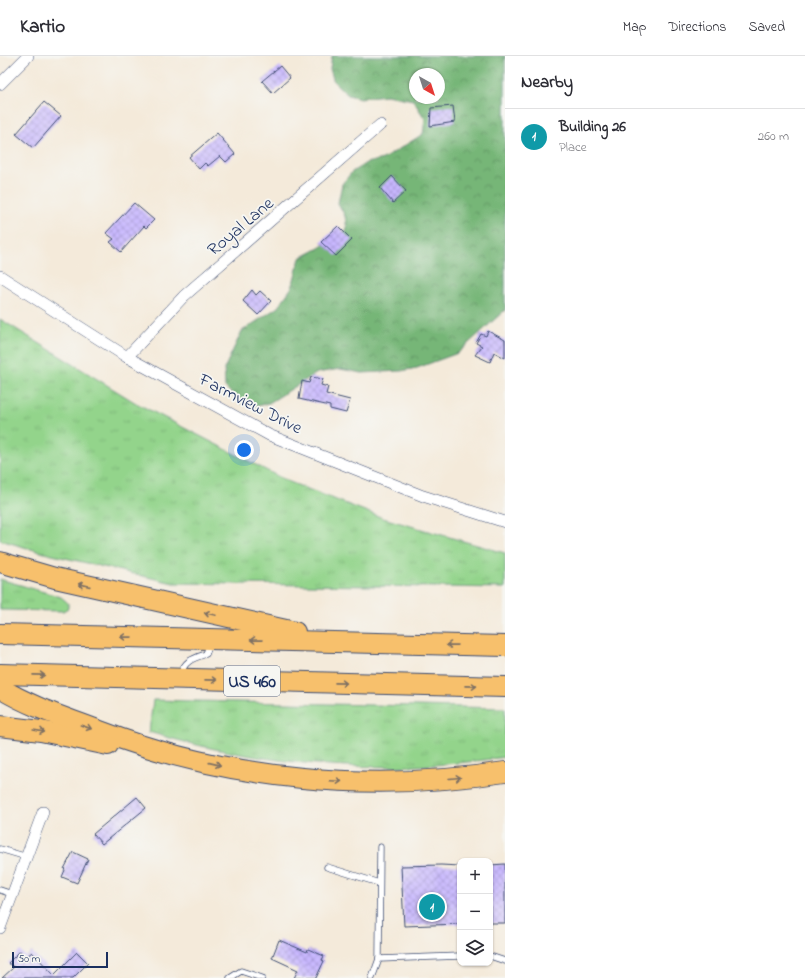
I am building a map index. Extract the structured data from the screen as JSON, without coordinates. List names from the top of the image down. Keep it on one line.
{"streets":{"highway":["US 460"],"street":["Royal Lane","Farmview Drive"]},"crossings":[["Royal Lane","Farmview Drive"]],"scale_bar":"50 m","north":"bottom right","page":{"header":"Kartio","nav":["Map","Directions","Saved"],"heading":"Nearby","list":[{"mark":"1","name":"Building 26","note":"Place","value":"260 m"}],"map_buttons":["+","−"],"pins":"1","scale":"50 m"}}
